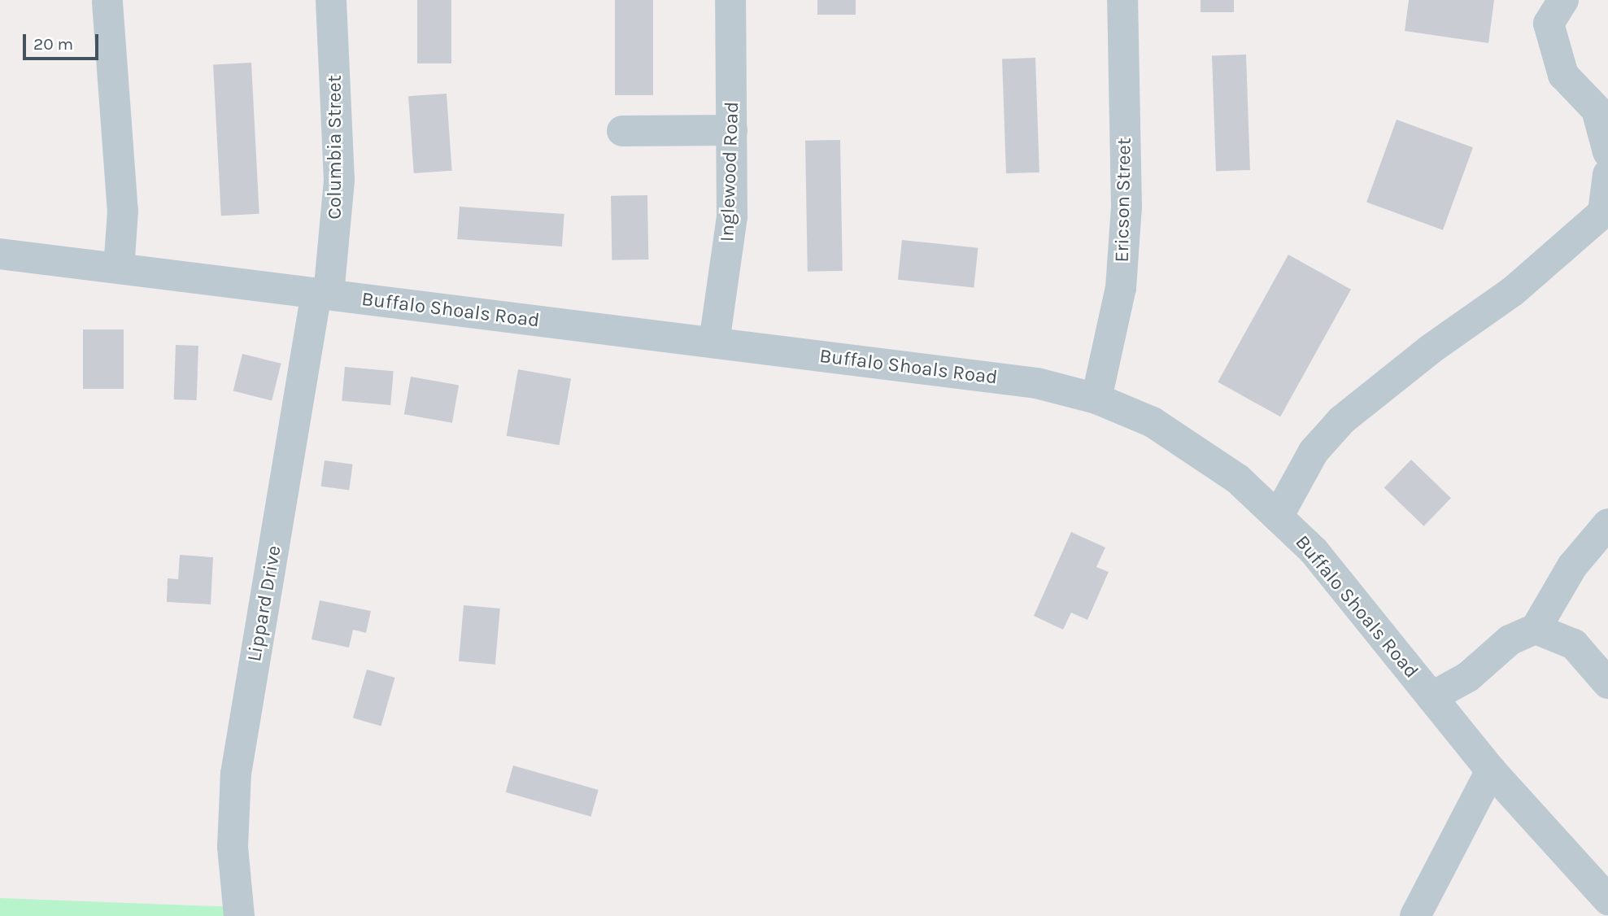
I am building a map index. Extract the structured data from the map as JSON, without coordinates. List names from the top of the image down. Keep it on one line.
{"streets":{"street":["Columbia Street","Inglewood Road","Ericson Street","Buffalo Shoals Road","Lippard Drive"]},"crossings":[["Columbia Street","Buffalo Shoals Road"],["Columbia Street","Lippard Drive"],["Inglewood Road","Buffalo Shoals Road"],["Ericson Street","Buffalo Shoals Road"],["Buffalo Shoals Road","Lippard Drive"]],"scale_bar":"20 m"}
